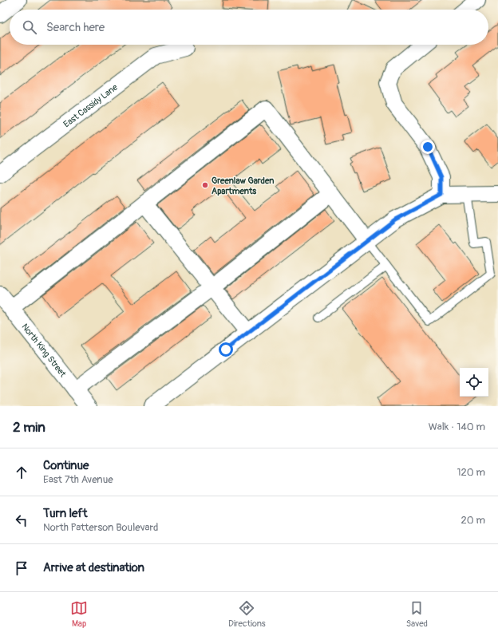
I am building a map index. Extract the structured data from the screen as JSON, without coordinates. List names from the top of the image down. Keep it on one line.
{"streets":{"street":["East Cassidy Lane","North King Street"]},"places":["Greenlaw Garden Apartments"],"page":{"search":"Search here","heading":["2 min","Walk · 140 m"],"list":[["Continue","East 7th Avenue","120 m"],["Turn left","North Patterson Boulevard","20 m"],"Arrive at destination"],"nav":["Map","Directions","Saved"]}}
